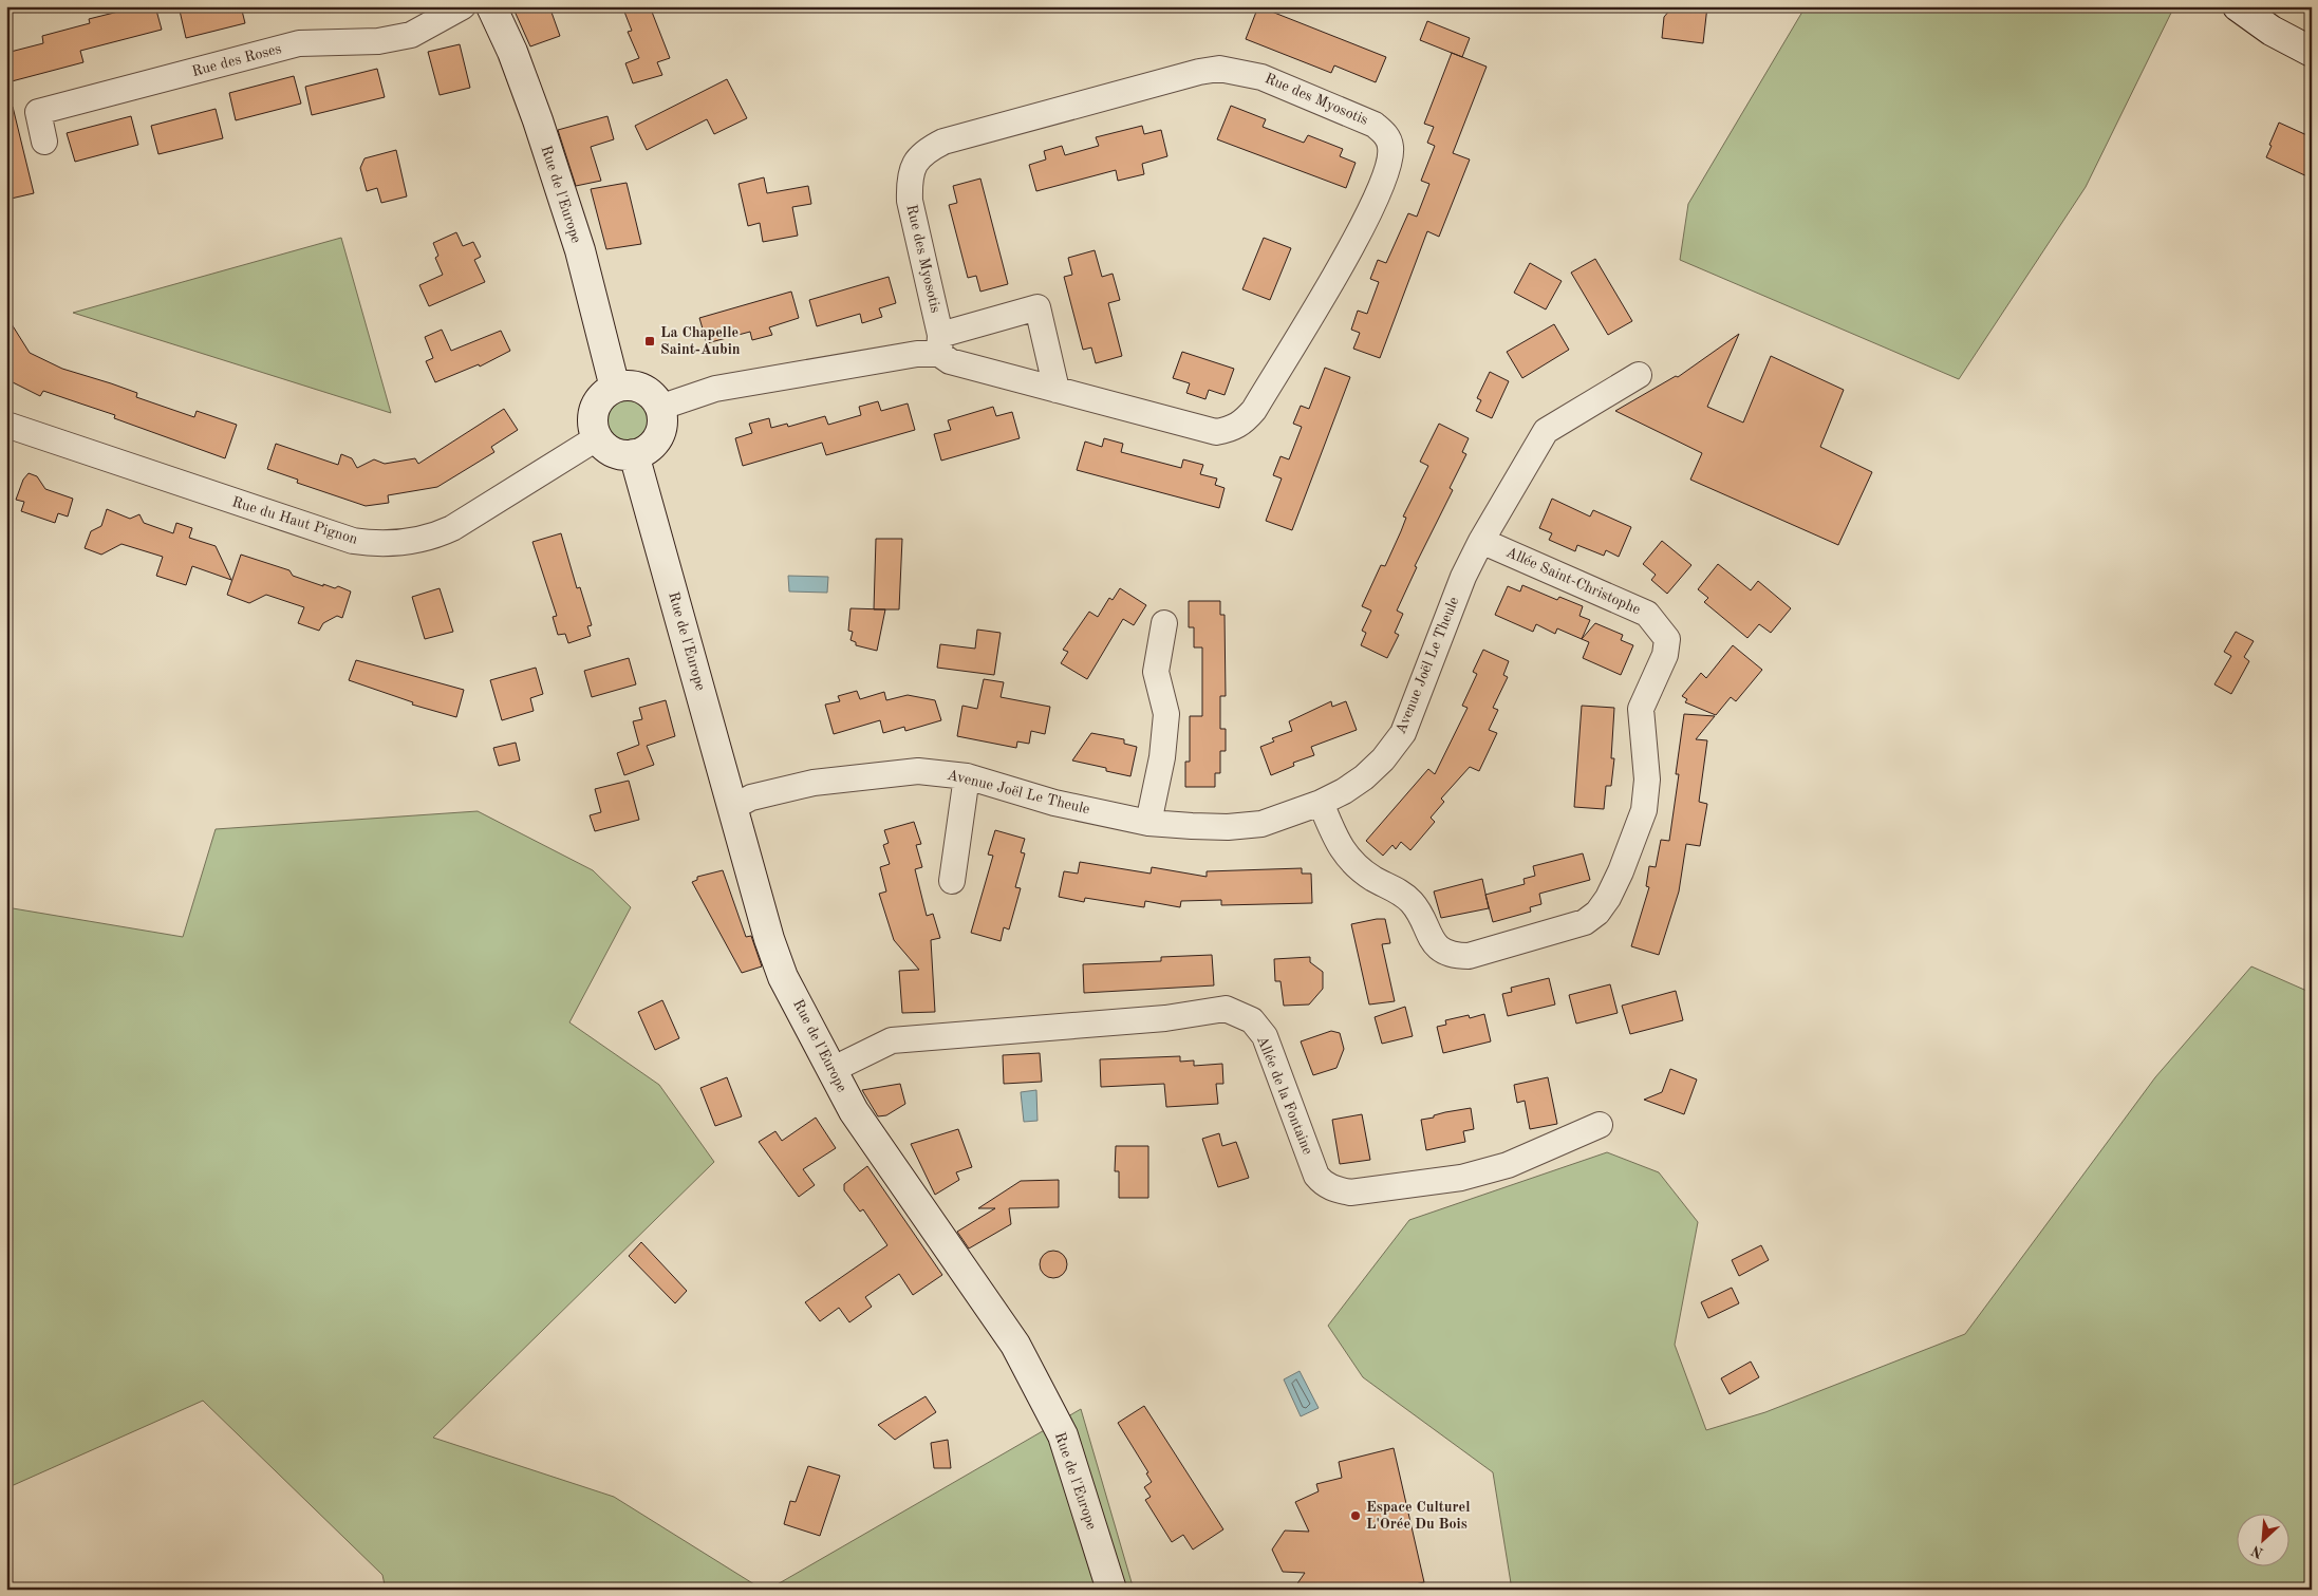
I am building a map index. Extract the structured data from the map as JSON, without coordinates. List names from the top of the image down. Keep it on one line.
{"streets":{"street":["Rue des Roses","Rue des Myosotis","Rue de l'Europe","Rue du Haut Pignon","Allée Saint-Christophe","Avenue Joël Le Theule","Allée de la Fontaine"]},"crossings":[["Rue des Myosotis","Rue de l'Europe"],["Rue des Myosotis","Rue du Haut Pignon"],["Rue de l'Europe","Rue du Haut Pignon"],["Rue de l'Europe","Avenue Joël Le Theule"],["Rue de l'Europe","Allée de la Fontaine"],["Allée Saint-Christophe","Avenue Joël Le Theule"]],"places":{"transit":["La Chapelle Saint-Aubin"],"other":["Espace Culturel L'Orée Du Bois"]},"north":"bottom left"}
